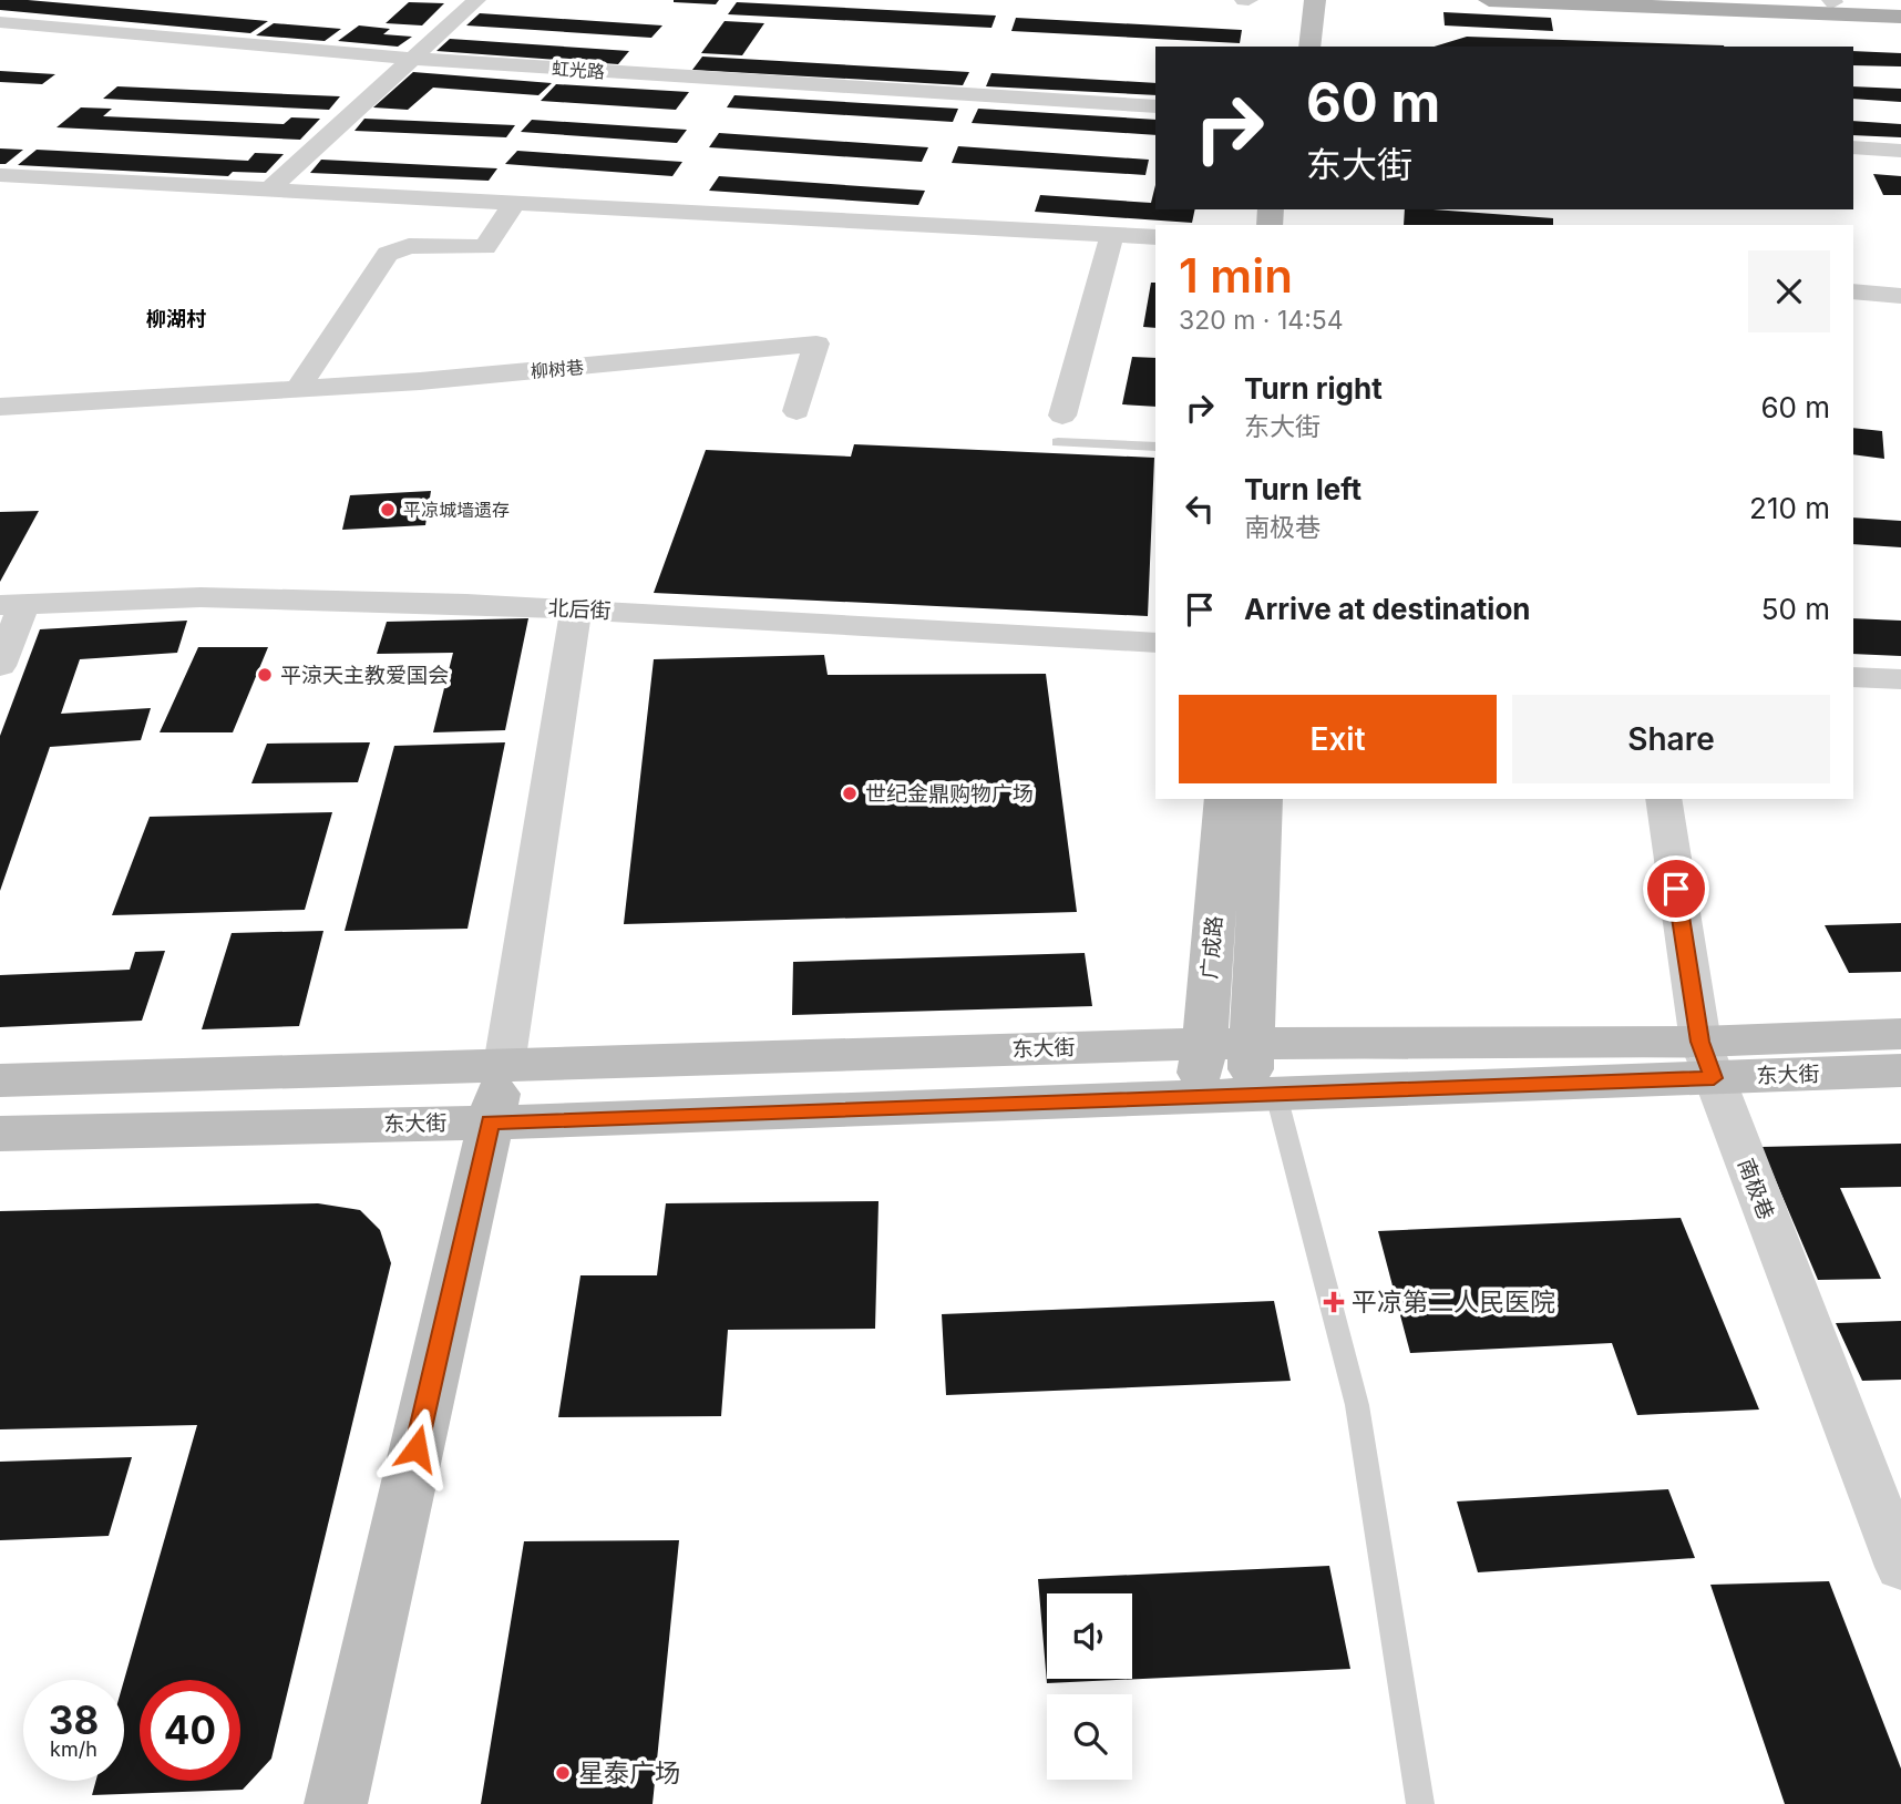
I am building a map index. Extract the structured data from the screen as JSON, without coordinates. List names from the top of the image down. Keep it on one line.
{"streets":{"main road":["广成路","东大街"],"street":["虹光路","柳树巷","北后街","南极巷"]},"crossings":[["广成路","东大街"],["东大街","南极巷"]],"districts":["柳湖村"],"places":{"other":["平凉城墙遗存","平涼天主教爱国会","世纪金鼎购物广场","星泰广场"],"health":["平凉第二人民医院"]},"page":{"turn":["60 m","东大街"],"heading":["1 min","320 m · 14:54"],"list":[{"name":"Turn right","note":"东大街","value":"60 m"},{"name":"Turn left","note":"南极巷","value":"210 m"},{"name":"Arrive at destination","value":"50 m"}],"buttons":["Exit","Share"],"speed":"38 km/h","limit":"40"}}
